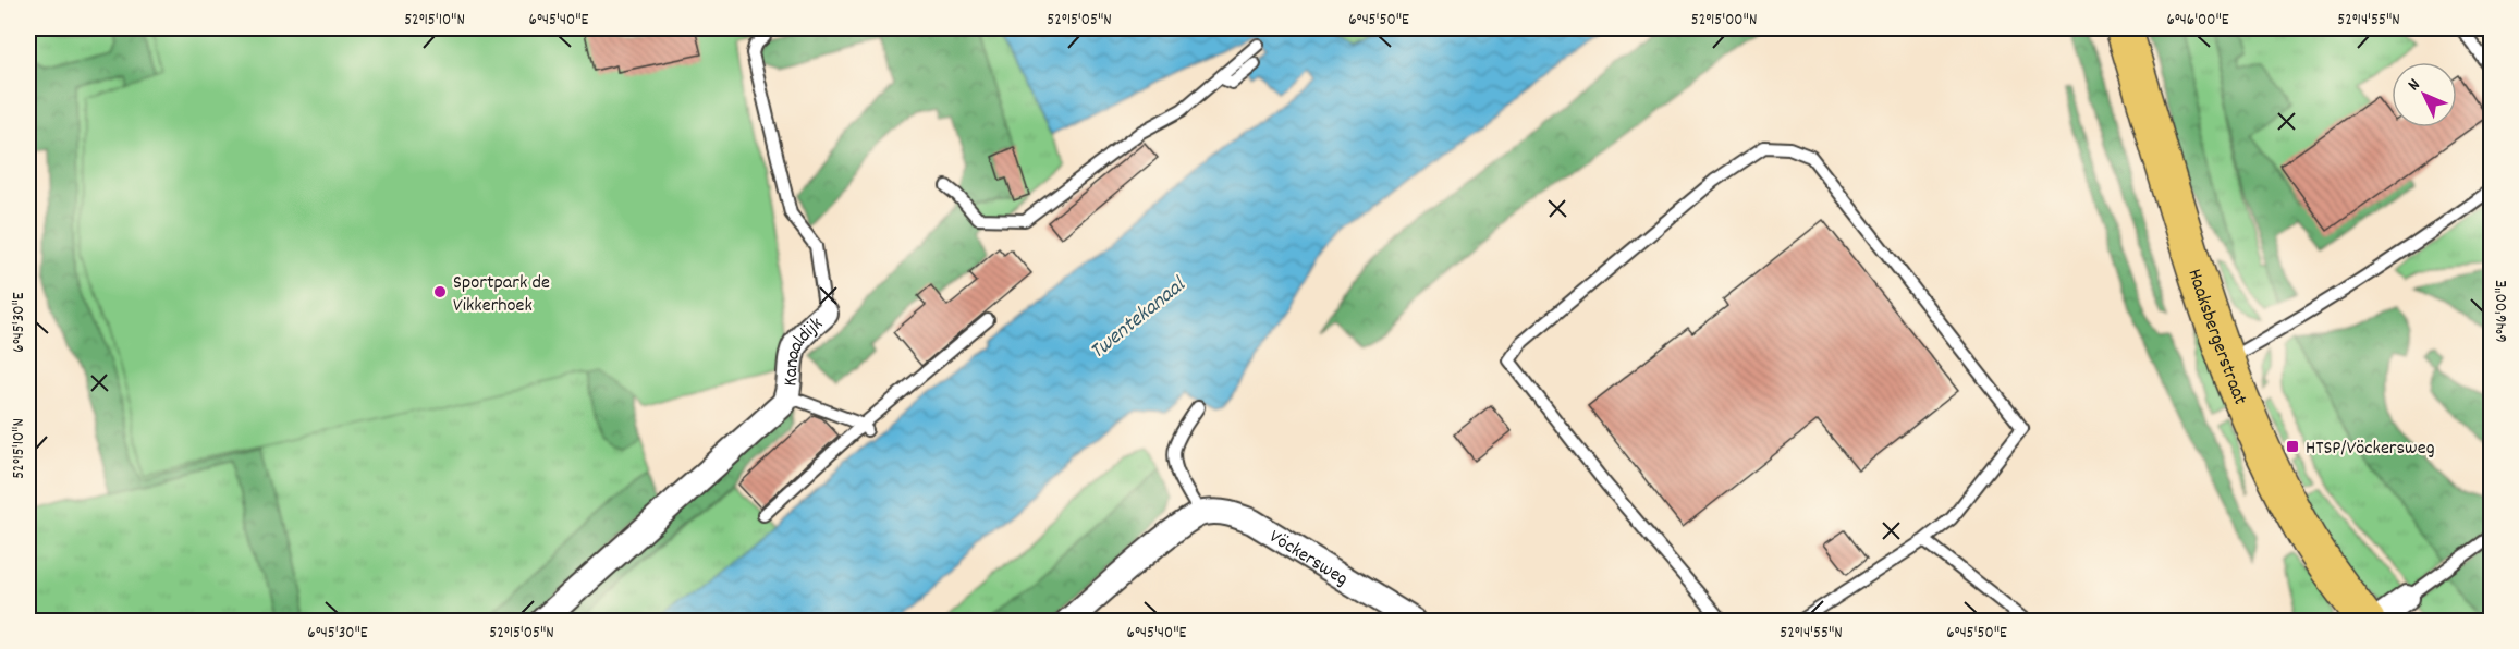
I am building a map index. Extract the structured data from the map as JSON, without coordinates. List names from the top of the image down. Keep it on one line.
{"streets":{"main road":["Haaksbergerstraat"],"street":["Kanaaldijk","Vöckersweg"]},"water":["Twentekanaal"],"places":{"other":["Sportpark de Vikkerhoek"],"transit":["HTSP/Vöckersweg"]},"north":"top left","coordinates":["52°15'10\"N","6°45'40\"E","52°15'05\"N","6°45'50\"E","52°15'00\"N","6°46'00\"E","52°14'55\"N","6°45'30\"E"]}
